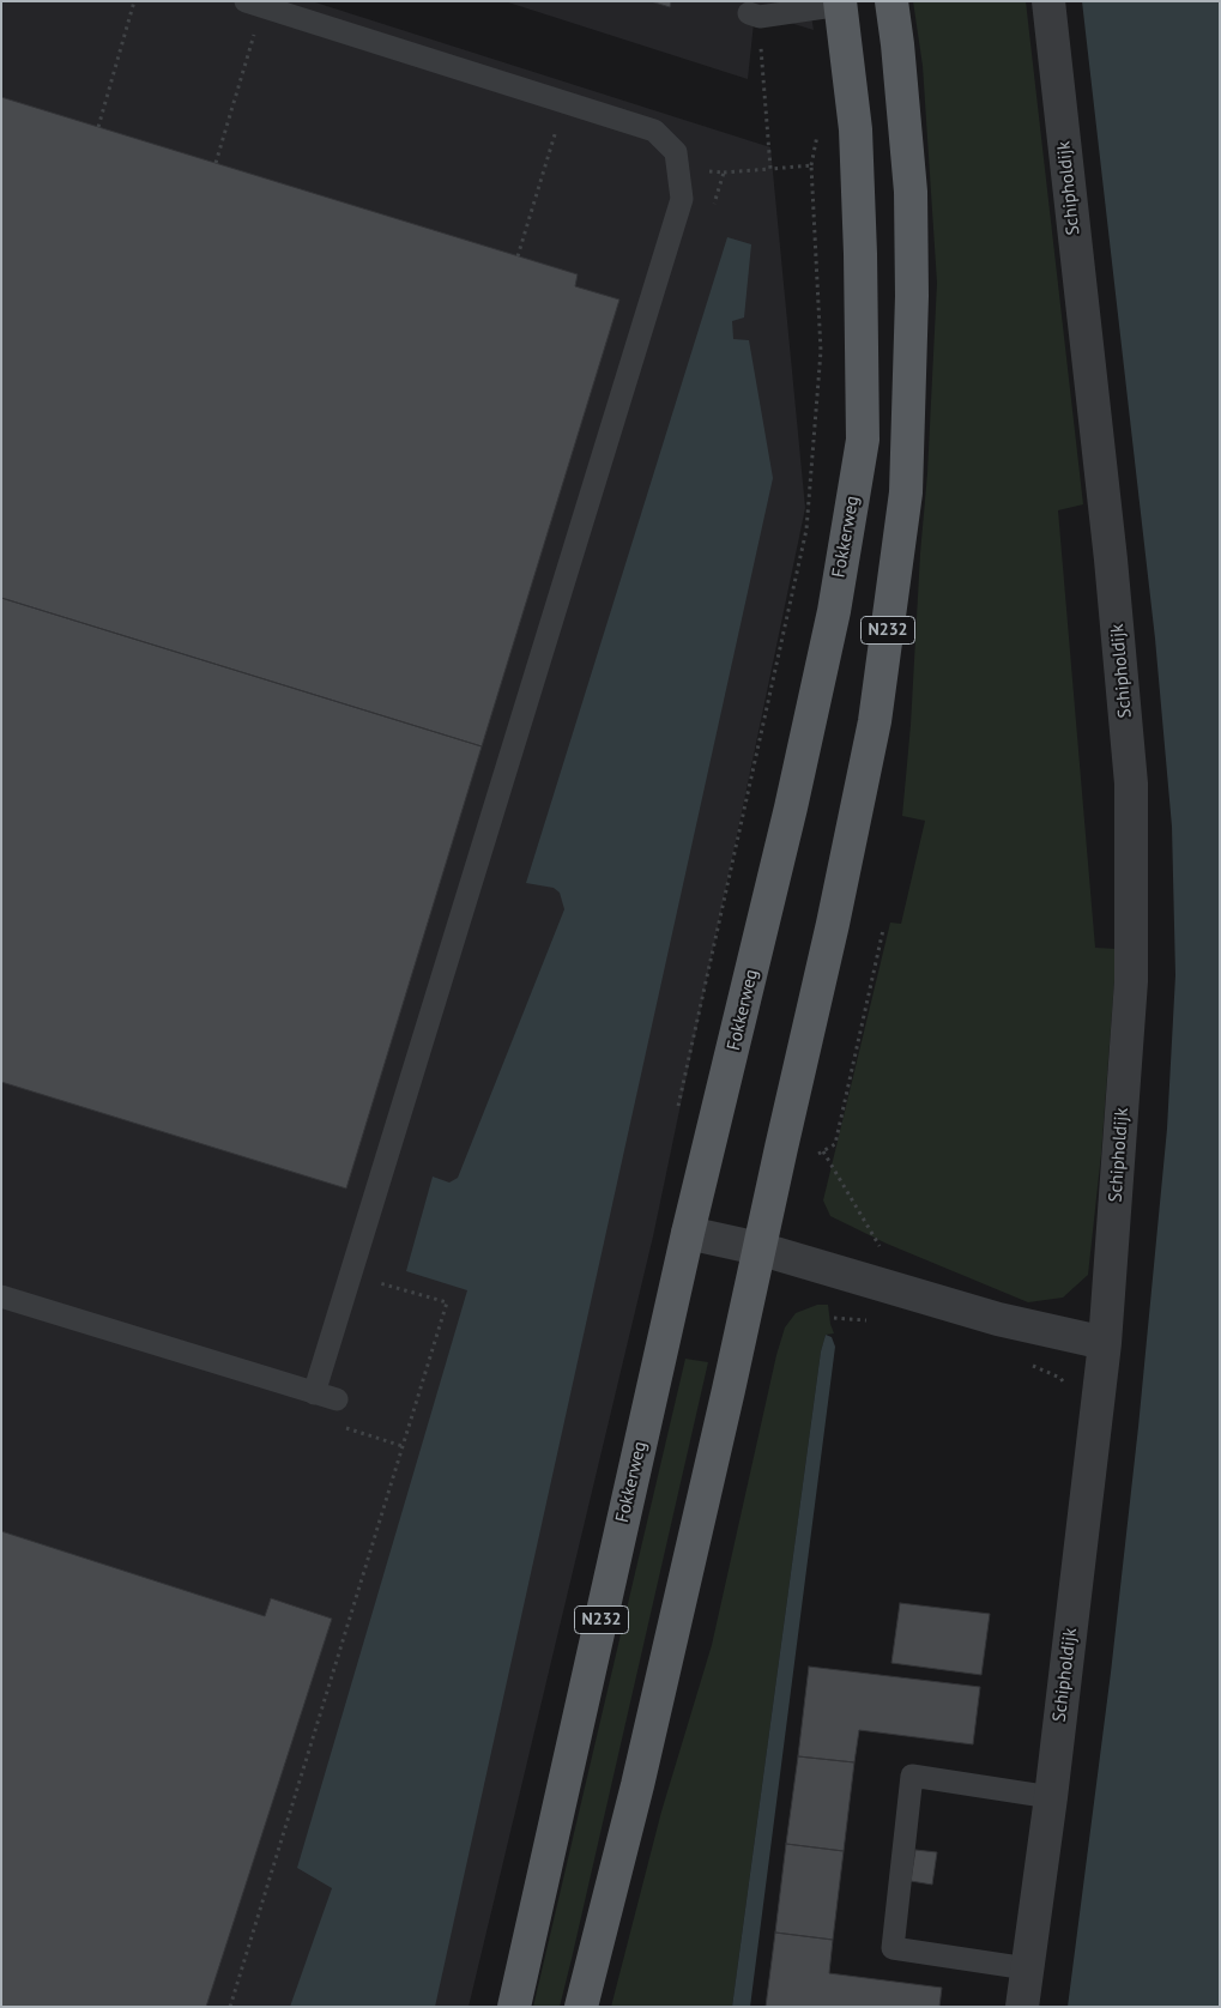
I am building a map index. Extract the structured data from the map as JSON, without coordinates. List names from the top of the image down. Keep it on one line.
{"streets":{"main road":["Fokkerweg","N232"],"street":["Schipholdijk"]}}
